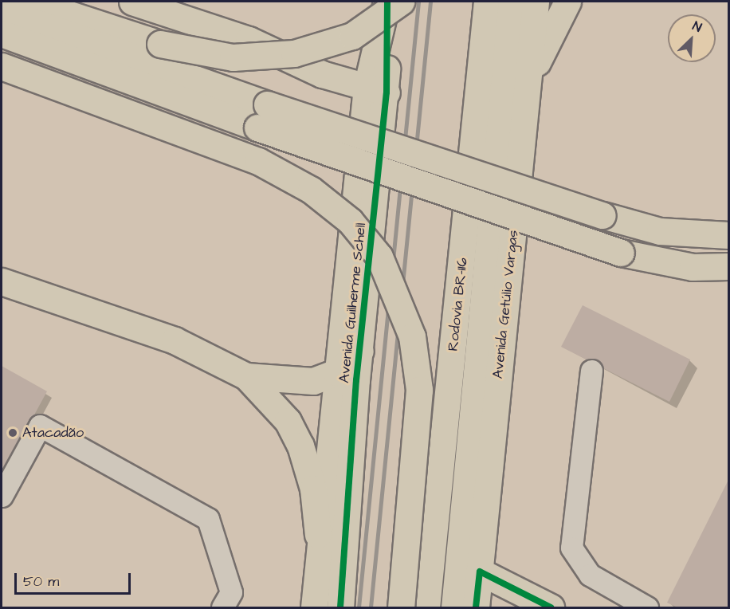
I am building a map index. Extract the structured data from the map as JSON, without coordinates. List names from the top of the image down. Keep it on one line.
{"streets":{"main road":["Avenida Guilherme Schell","Rodovia BR-116","Avenida Getúlio Vargas"]},"places":["Atacadão"],"scale_bar":"50 m","north":"top right"}
